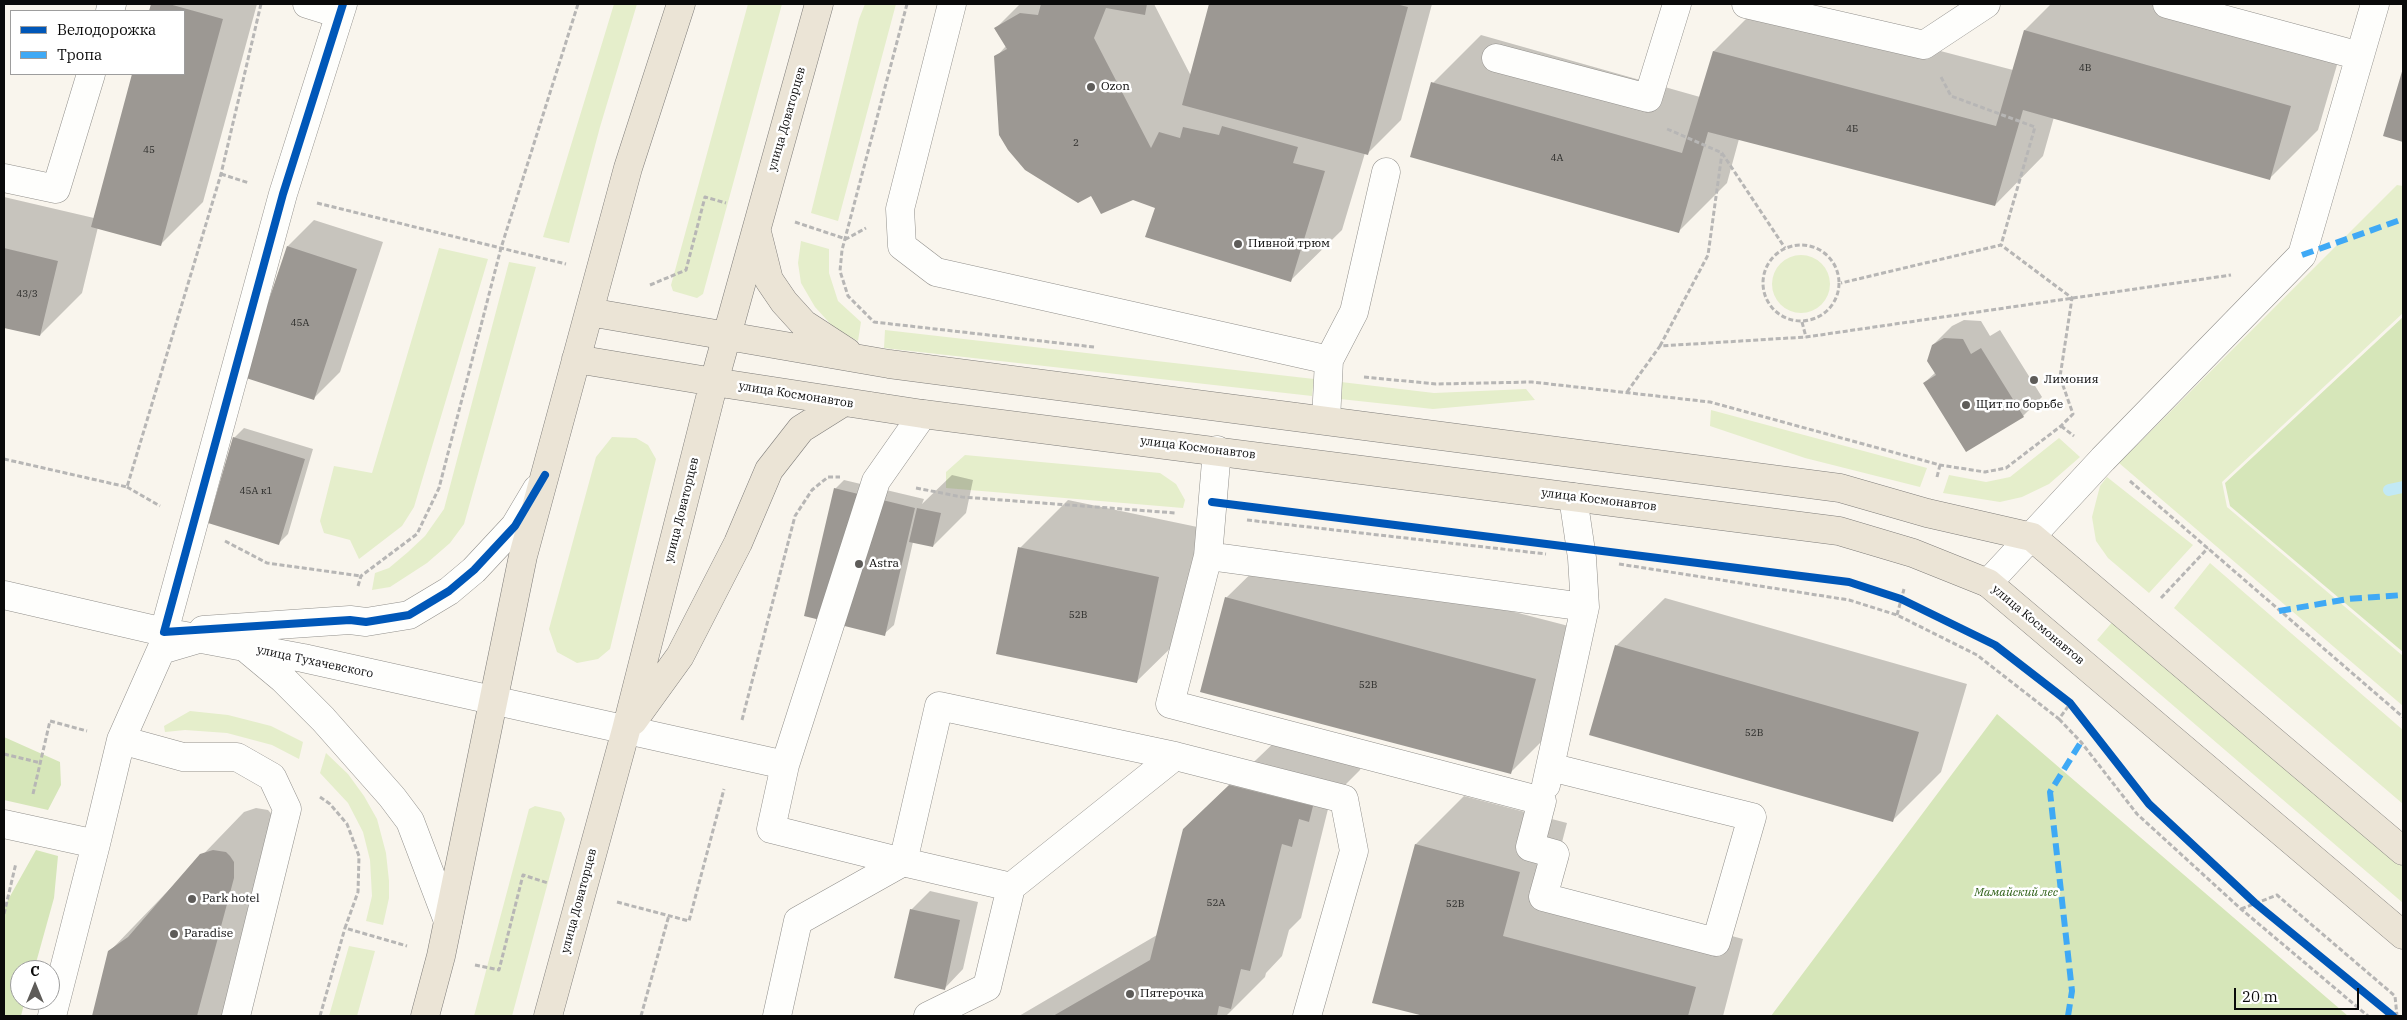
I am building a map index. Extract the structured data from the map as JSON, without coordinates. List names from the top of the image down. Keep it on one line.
{"streets":{"main road":["улица Доваторцев","улица Космонавтов"],"street":["улица Тухачевского"]},"crossings":[["улица Доваторцев","улица Космонавтов"],["улица Доваторцев","улица Тухачевского"]],"parks":["Мамайский лес"],"places":["Ozon","Пивной трюм","Лимония","Щит по борьбе","Astra","Park hotel","Paradise","Пятерочка"],"house_numbers":["4В","4Б","2","45","4А","43/3","45А","45А к1","52В","52В","52В","52А","52В"],"legend":["Велодорожка","Тропа"],"scale_bar":"20 m","north":"top"}
